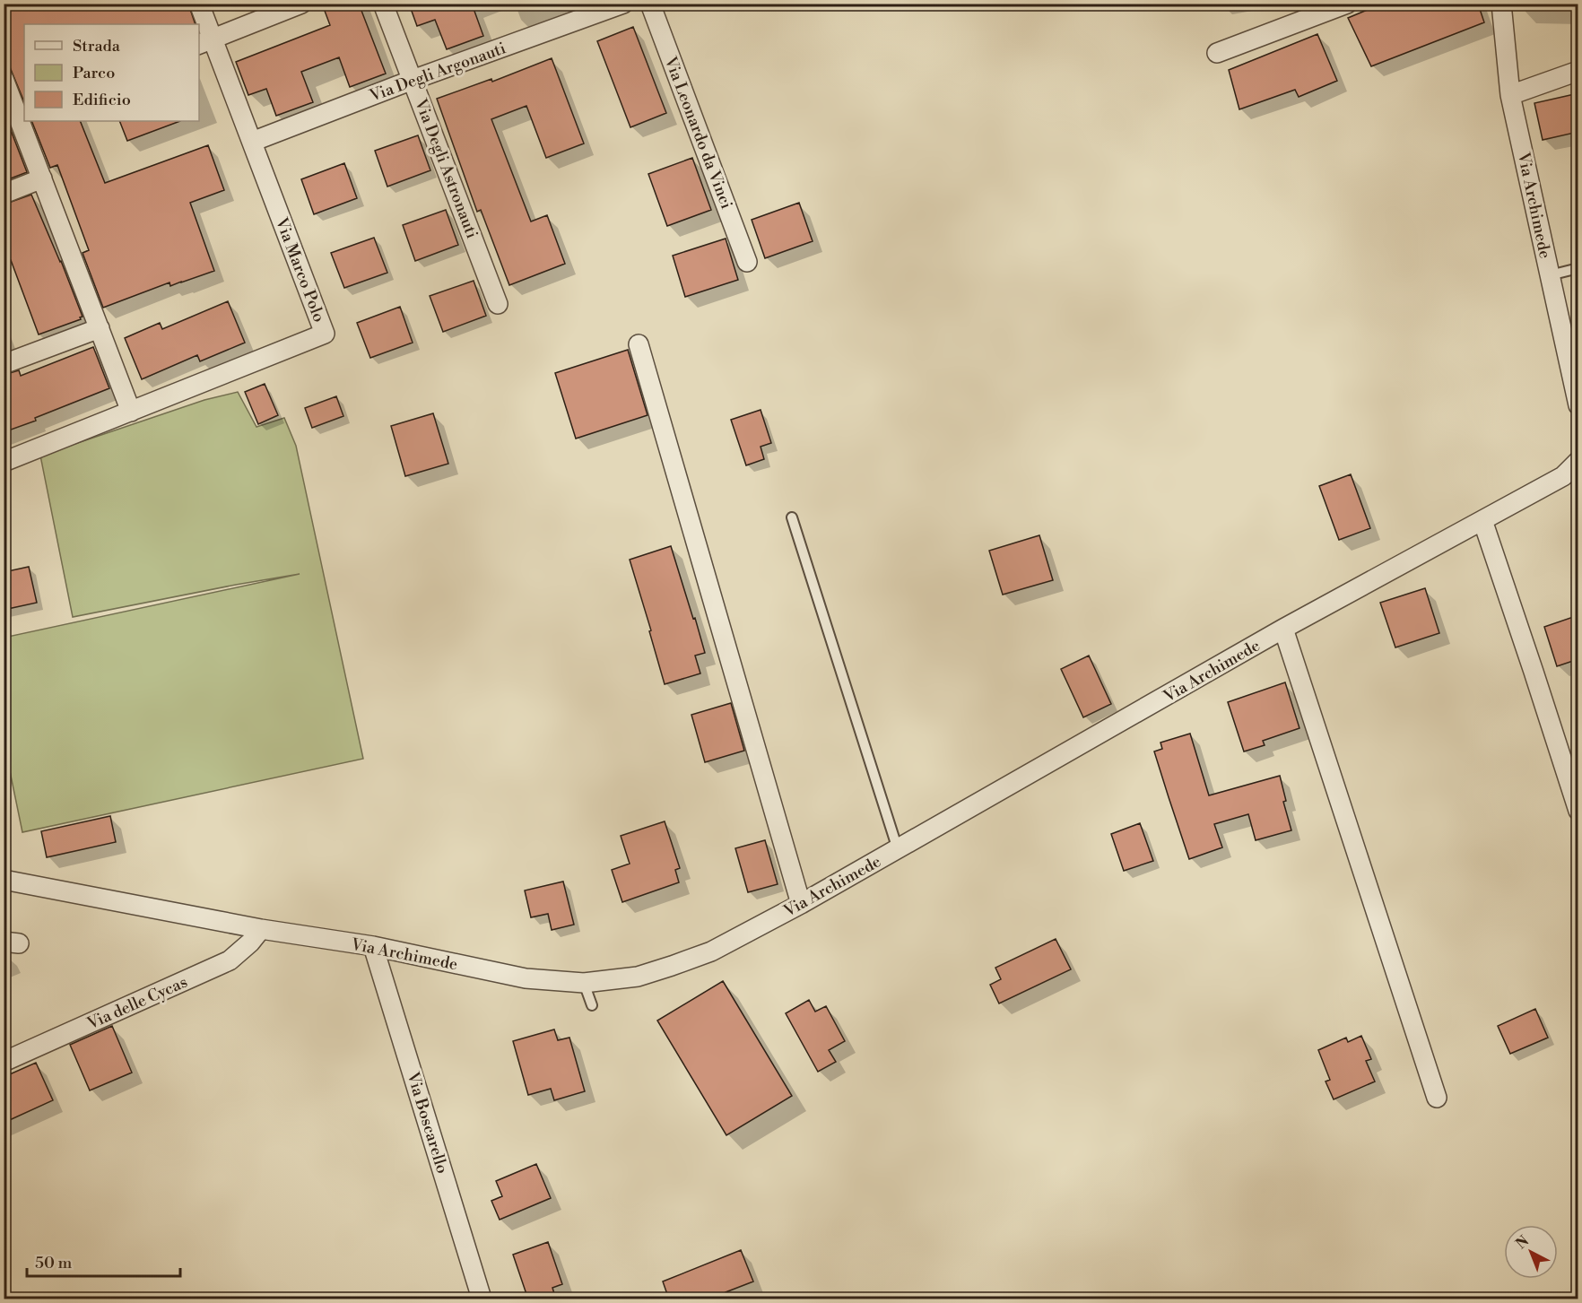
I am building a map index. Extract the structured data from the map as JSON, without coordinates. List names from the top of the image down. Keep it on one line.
{"streets":{"street":["Via Degli Argonauti","Via Leonardo da Vinci","Via Degli Astronauti","Via Archimede","Via Marco Polo","Via delle Cycas","Via Boscarello"]},"crossings":[["Via Degli Argonauti","Via Degli Astronauti"],["Via Degli Argonauti","Via Marco Polo"],["Via Archimede","Via delle Cycas"],["Via Archimede","Via Boscarello"]],"legend":["Strada","Parco","Edificio"],"scale_bar":"50 m","north":"top left"}
